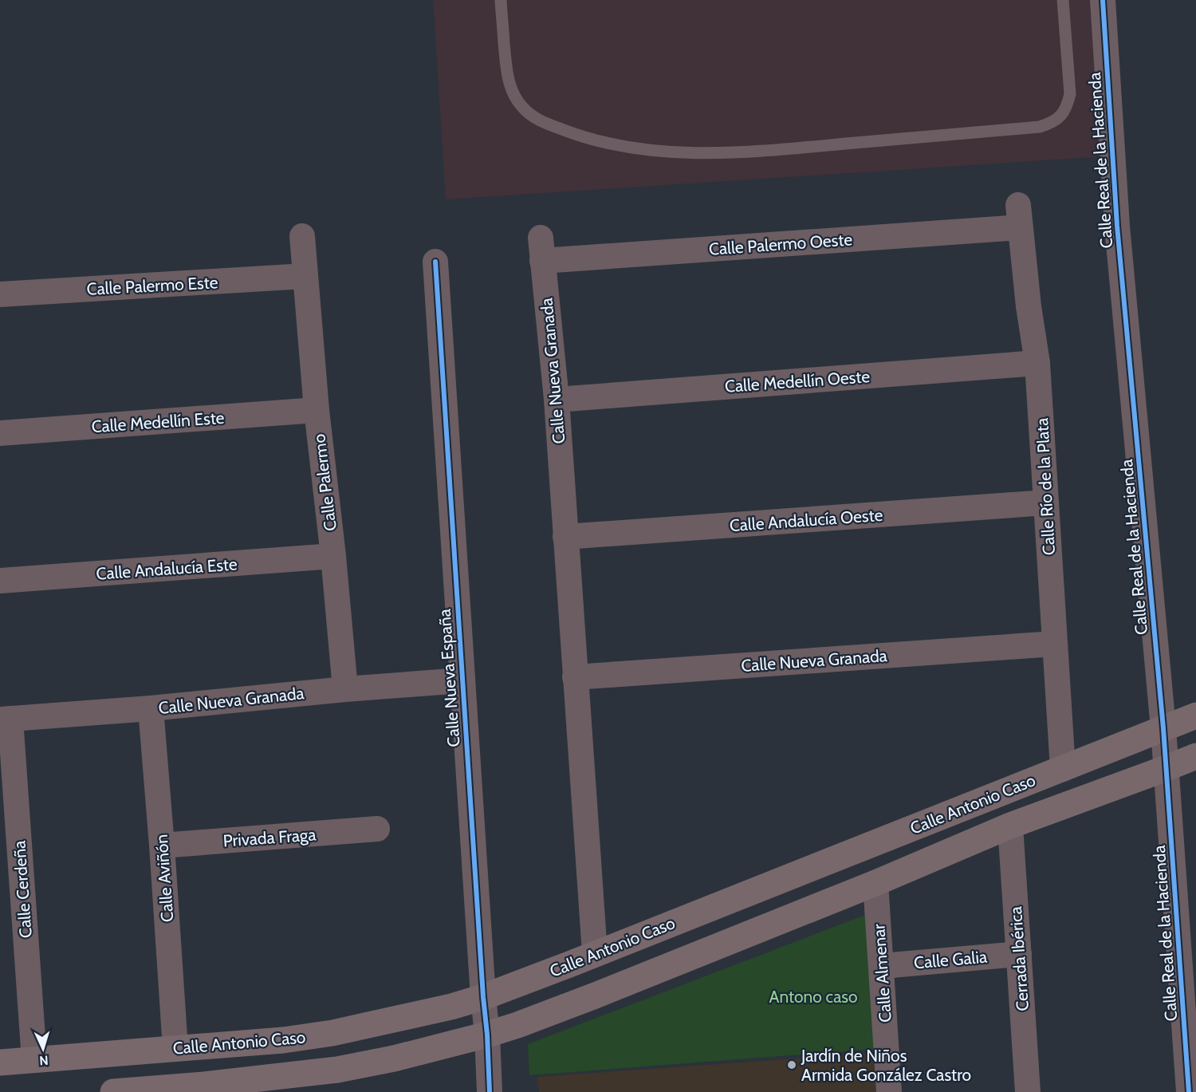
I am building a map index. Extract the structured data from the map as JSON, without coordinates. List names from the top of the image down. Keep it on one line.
{"streets":{"main road":["Calle Antonio Caso"],"street":["Calle Real de la Hacienda","Calle Palermo Oeste","Calle Palermo Este","Calle Nueva Granada","Calle Medellín Oeste","Calle Medellín Este","Calle Palermo","Calle Río de la Plata","Calle Andalucía Oeste","Calle Andalucía Este","Calle Nueva España","Privada Fraga","Calle Aviñón","Calle Cerdeña","Cerrada Ibérica","Calle Galia","Calle Almenar"]},"crossings":[["Calle Real de la Hacienda","Calle Antonio Caso"],["Calle Palermo Oeste","Calle Nueva Granada"],["Calle Palermo Oeste","Calle Río de la Plata"],["Calle Palermo Este","Calle Palermo"],["Calle Nueva Granada","Calle Medellín Oeste"],["Calle Nueva Granada","Calle Palermo"],["Calle Nueva Granada","Calle Río de la Plata"],["Calle Nueva Granada","Calle Andalucía Oeste"],["Calle Nueva Granada","Calle Nueva España"],["Calle Nueva Granada","Calle Antonio Caso"],["Calle Nueva Granada","Calle Aviñón"],["Calle Nueva Granada","Calle Cerdeña"],["Calle Medellín Oeste","Calle Río de la Plata"],["Calle Medellín Este","Calle Palermo"],["Calle Palermo","Calle Andalucía Este"],["Calle Río de la Plata","Calle Andalucía Oeste"],["Calle Río de la Plata","Calle Antonio Caso"],["Calle Nueva España","Calle Antonio Caso"],["Calle Antonio Caso","Calle Aviñón"],["Calle Antonio Caso","Calle Cerdeña"],["Calle Antonio Caso","Cerrada Ibérica"],["Calle Antonio Caso","Calle Almenar"],["Privada Fraga","Calle Aviñón"],["Cerrada Ibérica","Calle Galia"],["Calle Galia","Calle Almenar"]],"parks":["Antono caso"],"places":["Jardín de Niños Armida González Castro"],"north":"bottom"}
